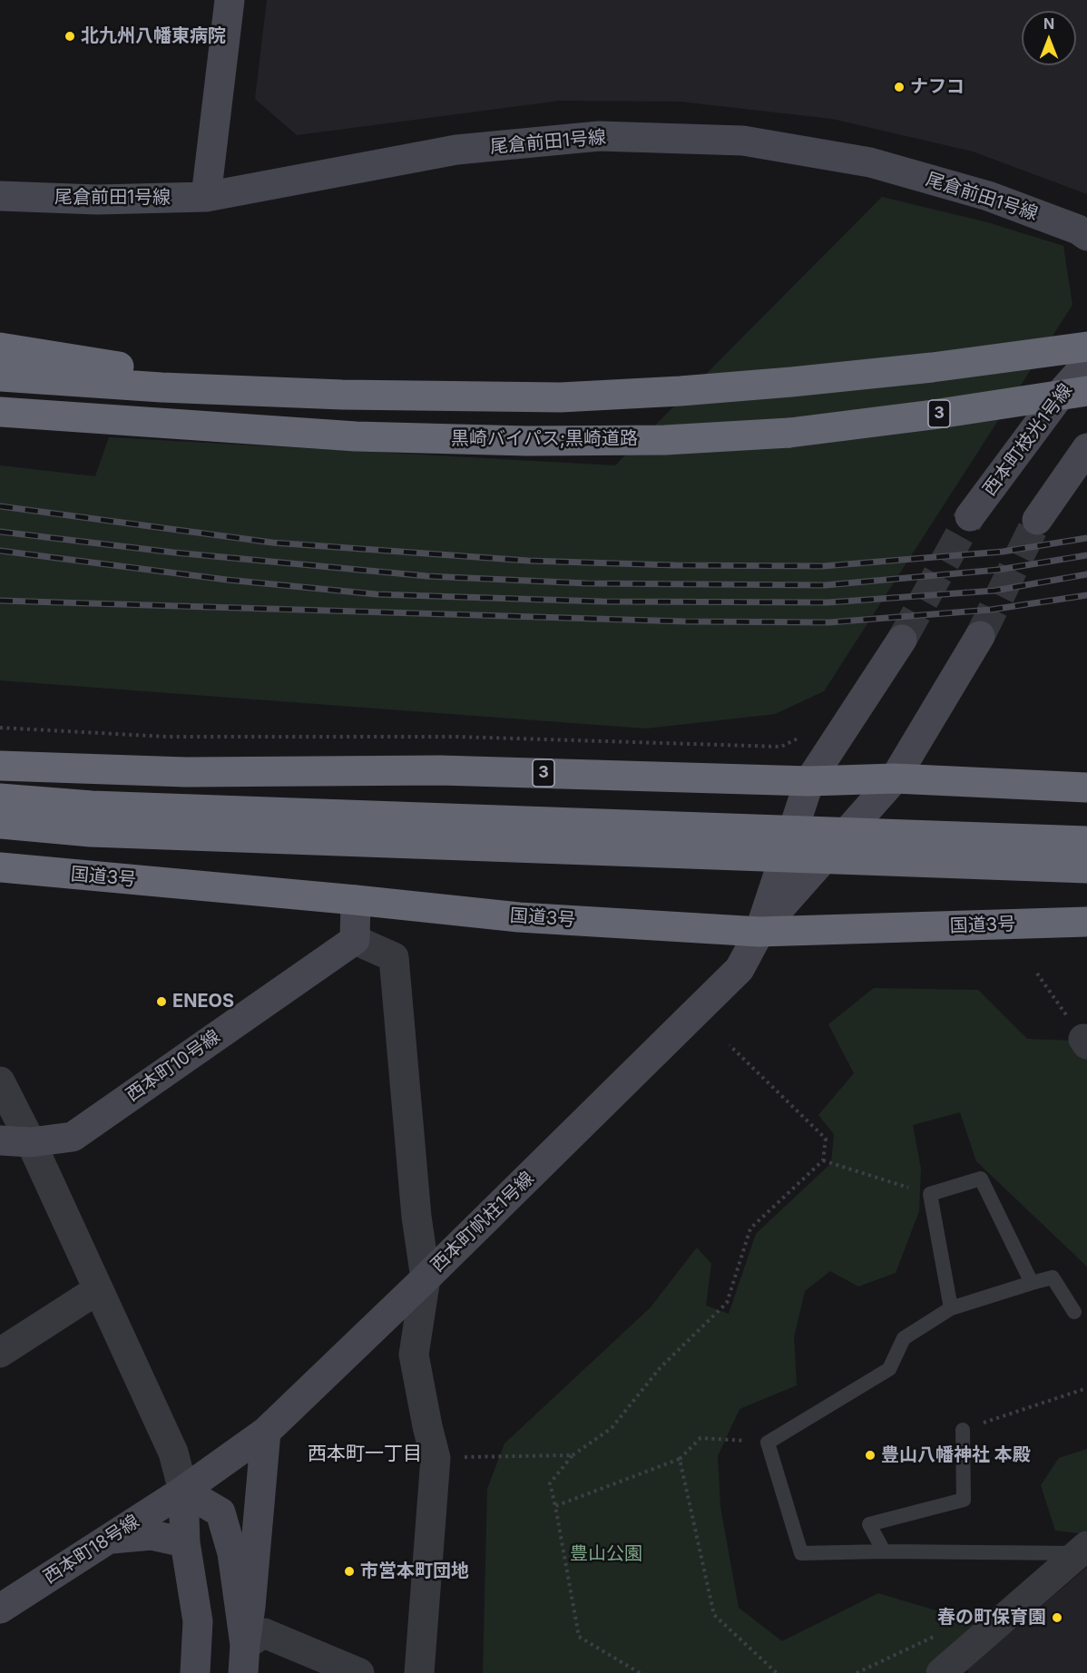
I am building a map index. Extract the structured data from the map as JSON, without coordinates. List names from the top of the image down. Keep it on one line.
{"streets":{"highway":["3","黒崎バイパス;黒崎道路","国道3号"],"street":["尾倉前田1号線","西本町枝光1号線","西本町10号線","西本町帆柱1号線","西本町18号線"]},"crossings":[["国道3号","西本町帆柱1号線"],["西本町帆柱1号線","西本町18号線"]],"districts":["西本町一丁目"],"parks":["豊山公園"],"places":["北九州八幡東病院","ナフコ","ENEOS","豊山八幡神社 本殿","市営本町団地","春の町保育園"],"north":"top"}
